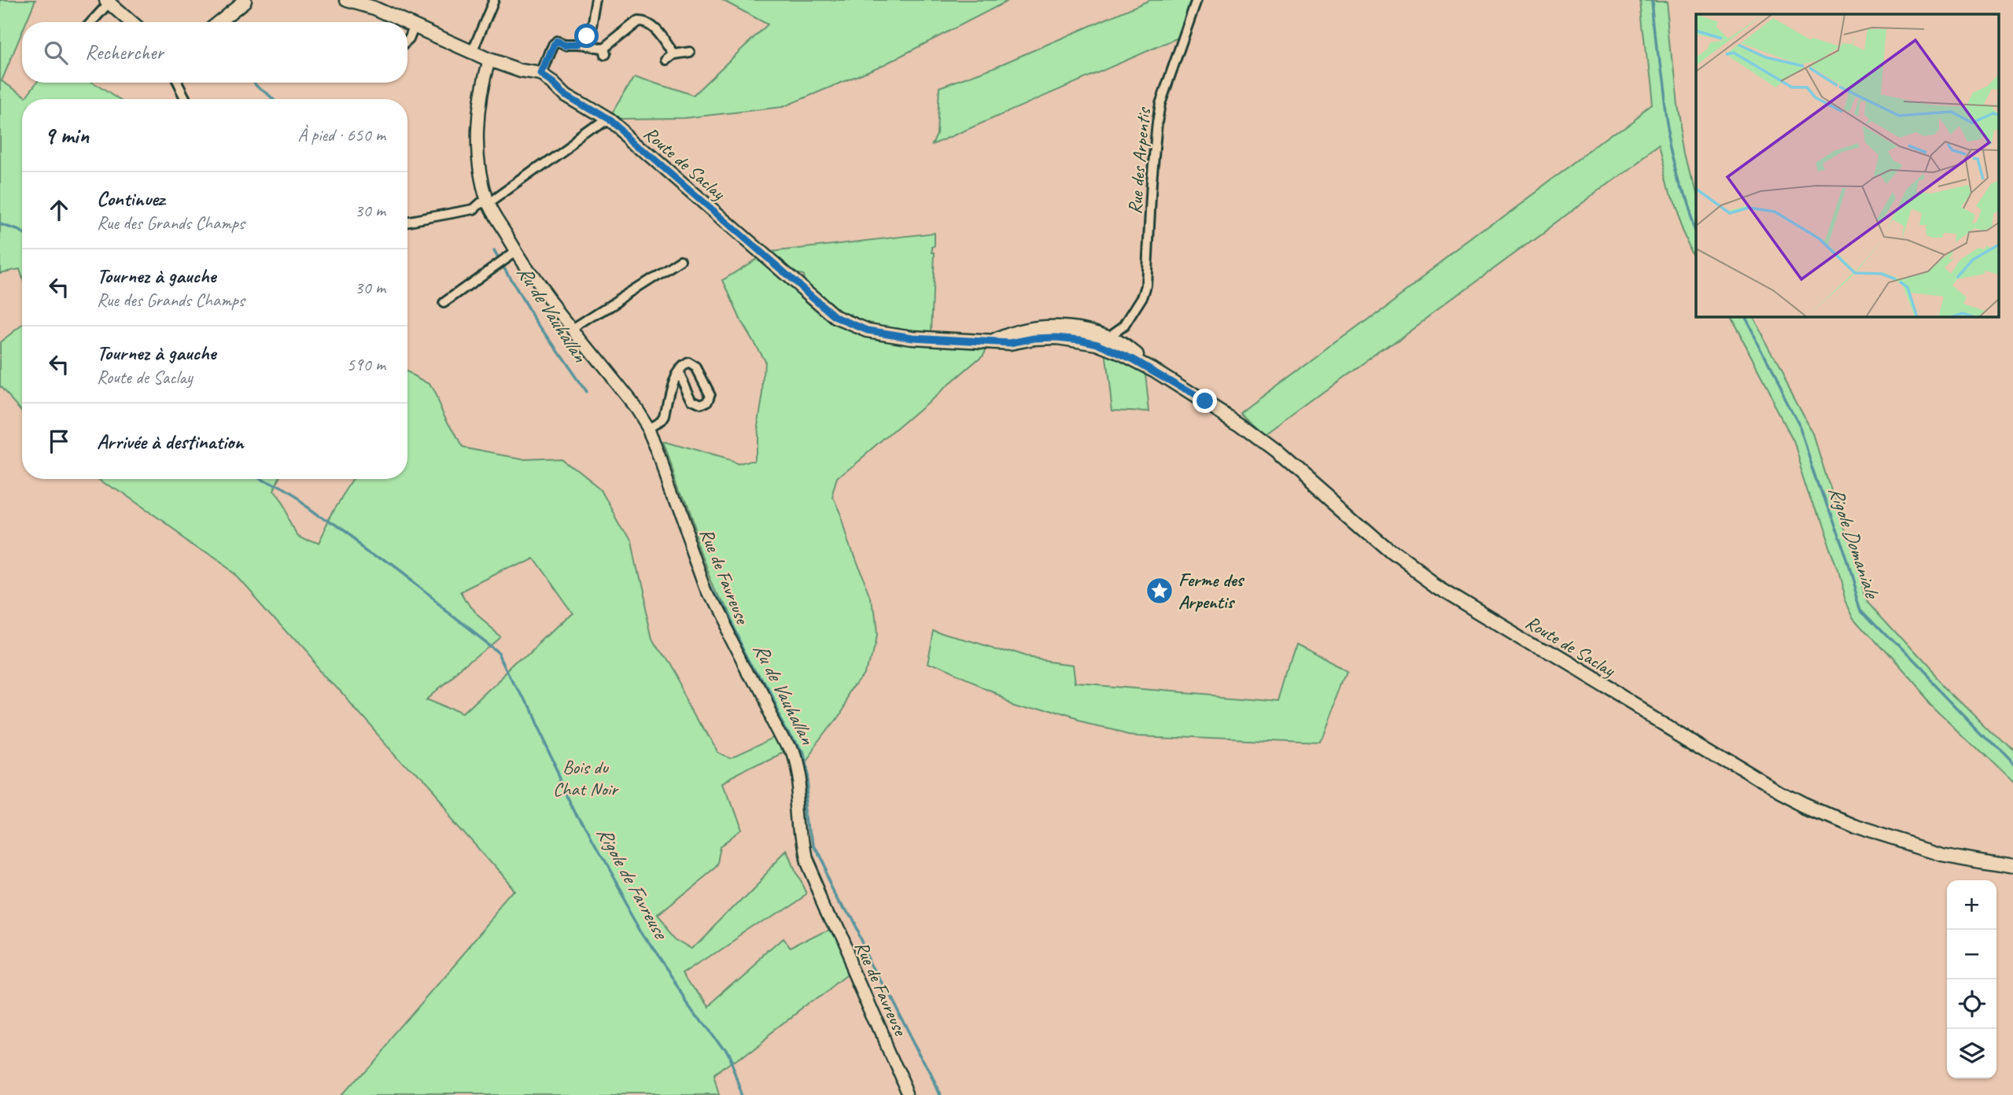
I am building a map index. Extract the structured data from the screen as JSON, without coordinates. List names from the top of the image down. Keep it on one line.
{"streets":{"main road":["Route de Saclay"],"street":["Rue des Arpentis","Rue de Favreuse"]},"crossings":[["Rue des Arpentis","Route de Saclay"],["Route de Saclay","Rue de Favreuse"]],"water":["Ru de Vauhallan","Rigole Domaniale","Rigole de Favreuse"],"parks":["Bois du Chat Noir"],"places":{"place":["Ferme des Arpentis"]},"page":{"search":"Rechercher","heading":["9 min","À pied · 650 m"],"list":[["Continuez","Rue des Grands Champs","30 m"],["Tournez à gauche","Rue des Grands Champs","30 m"],["Tournez à gauche","Route de Saclay","590 m"],"Arrivée à destination"],"map_buttons":["+","−"]}}
